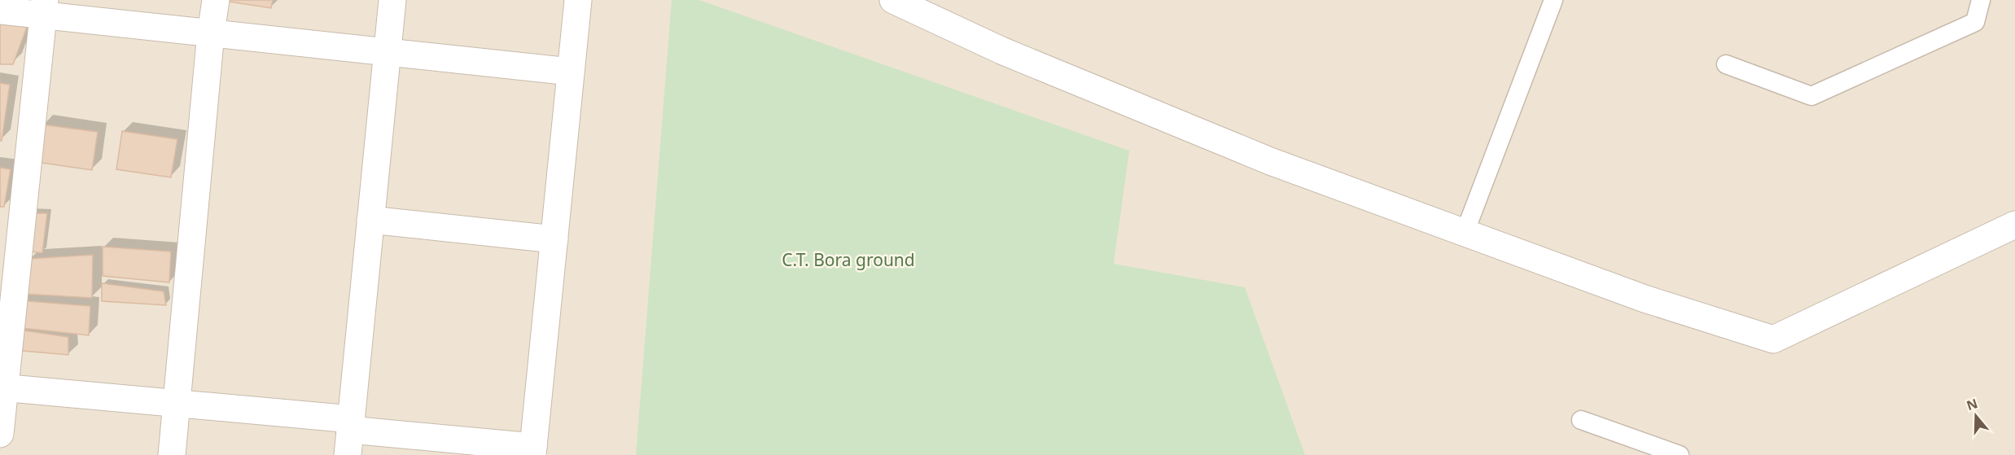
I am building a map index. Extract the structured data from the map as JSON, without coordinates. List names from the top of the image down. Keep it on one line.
{"parks":["C.T. Bora ground"],"north":"top"}
